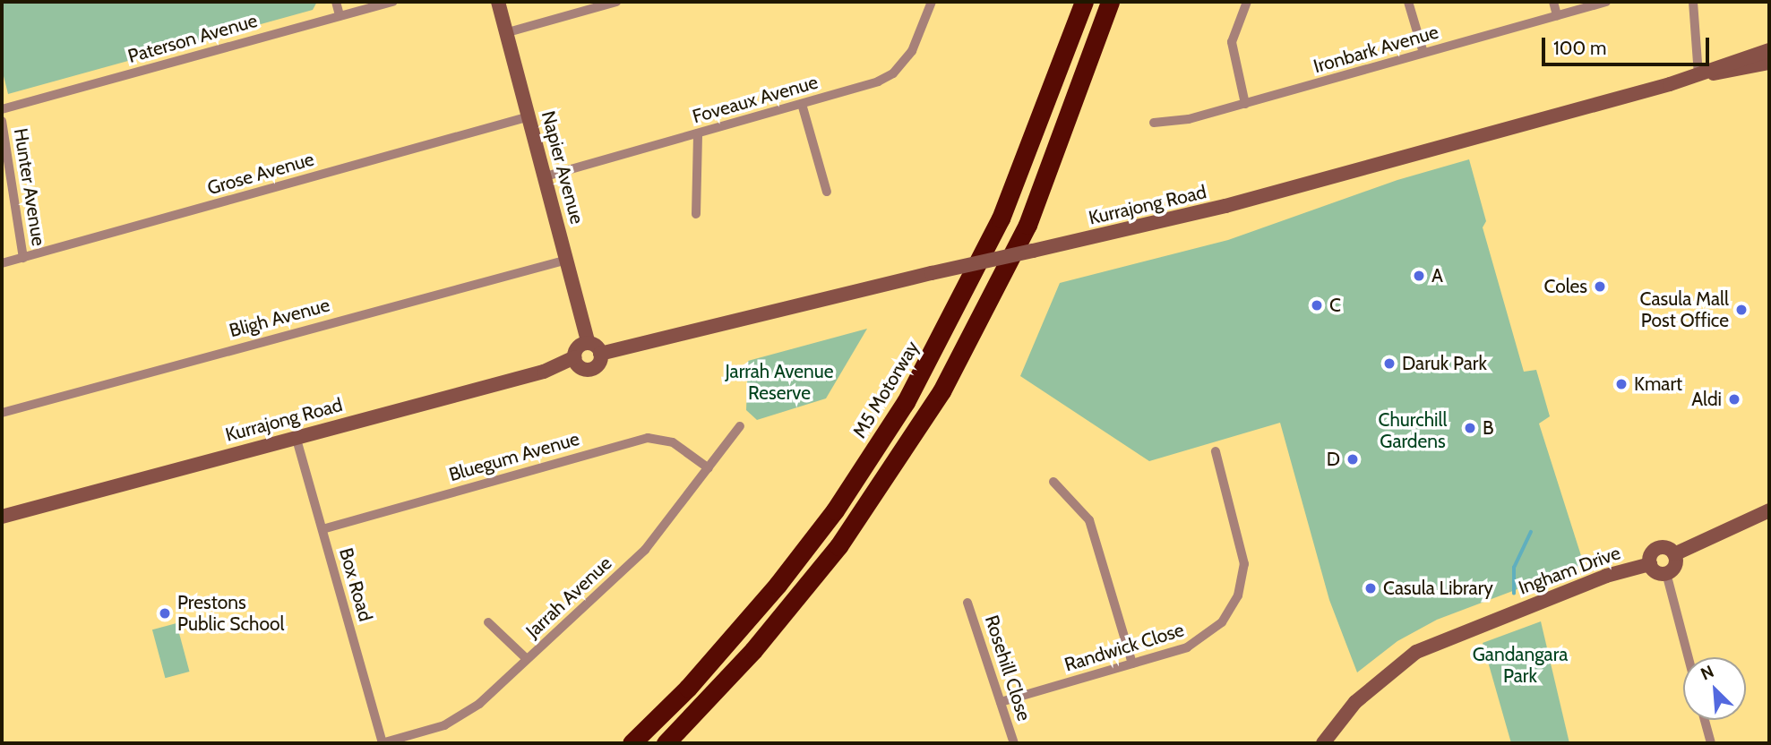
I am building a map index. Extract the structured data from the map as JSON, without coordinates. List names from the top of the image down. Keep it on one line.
{"streets":{"highway":["M5 Motorway"],"main road":["Napier Avenue","Kurrajong Road","Ingham Drive"],"street":["Paterson Avenue","Ironbark Avenue","Foveaux Avenue","Grose Avenue","Hunter Avenue","Bligh Avenue","Bluegum Avenue","Box Road","Jarrah Avenue","Randwick Close","Rosehill Close"]},"crossings":[["Foveaux Avenue","Napier Avenue"],["Napier Avenue","Grose Avenue"],["Napier Avenue","Kurrajong Road"],["Napier Avenue","Bligh Avenue"],["Grose Avenue","Hunter Avenue"],["Kurrajong Road","Box Road"],["Bluegum Avenue","Box Road"],["Bluegum Avenue","Jarrah Avenue"],["Box Road","Jarrah Avenue"],["Randwick Close","Rosehill Close"]],"parks":["Jarrah Avenue Reserve","Churchill Gardens","Gandangara Park"],"places":["A","Coles","C","Casula Mall Post Office","Daruk Park","Kmart","Aldi","B","D","Casula Library","Prestons Public School"],"scale_bar":"100 m","north":"top left"}
